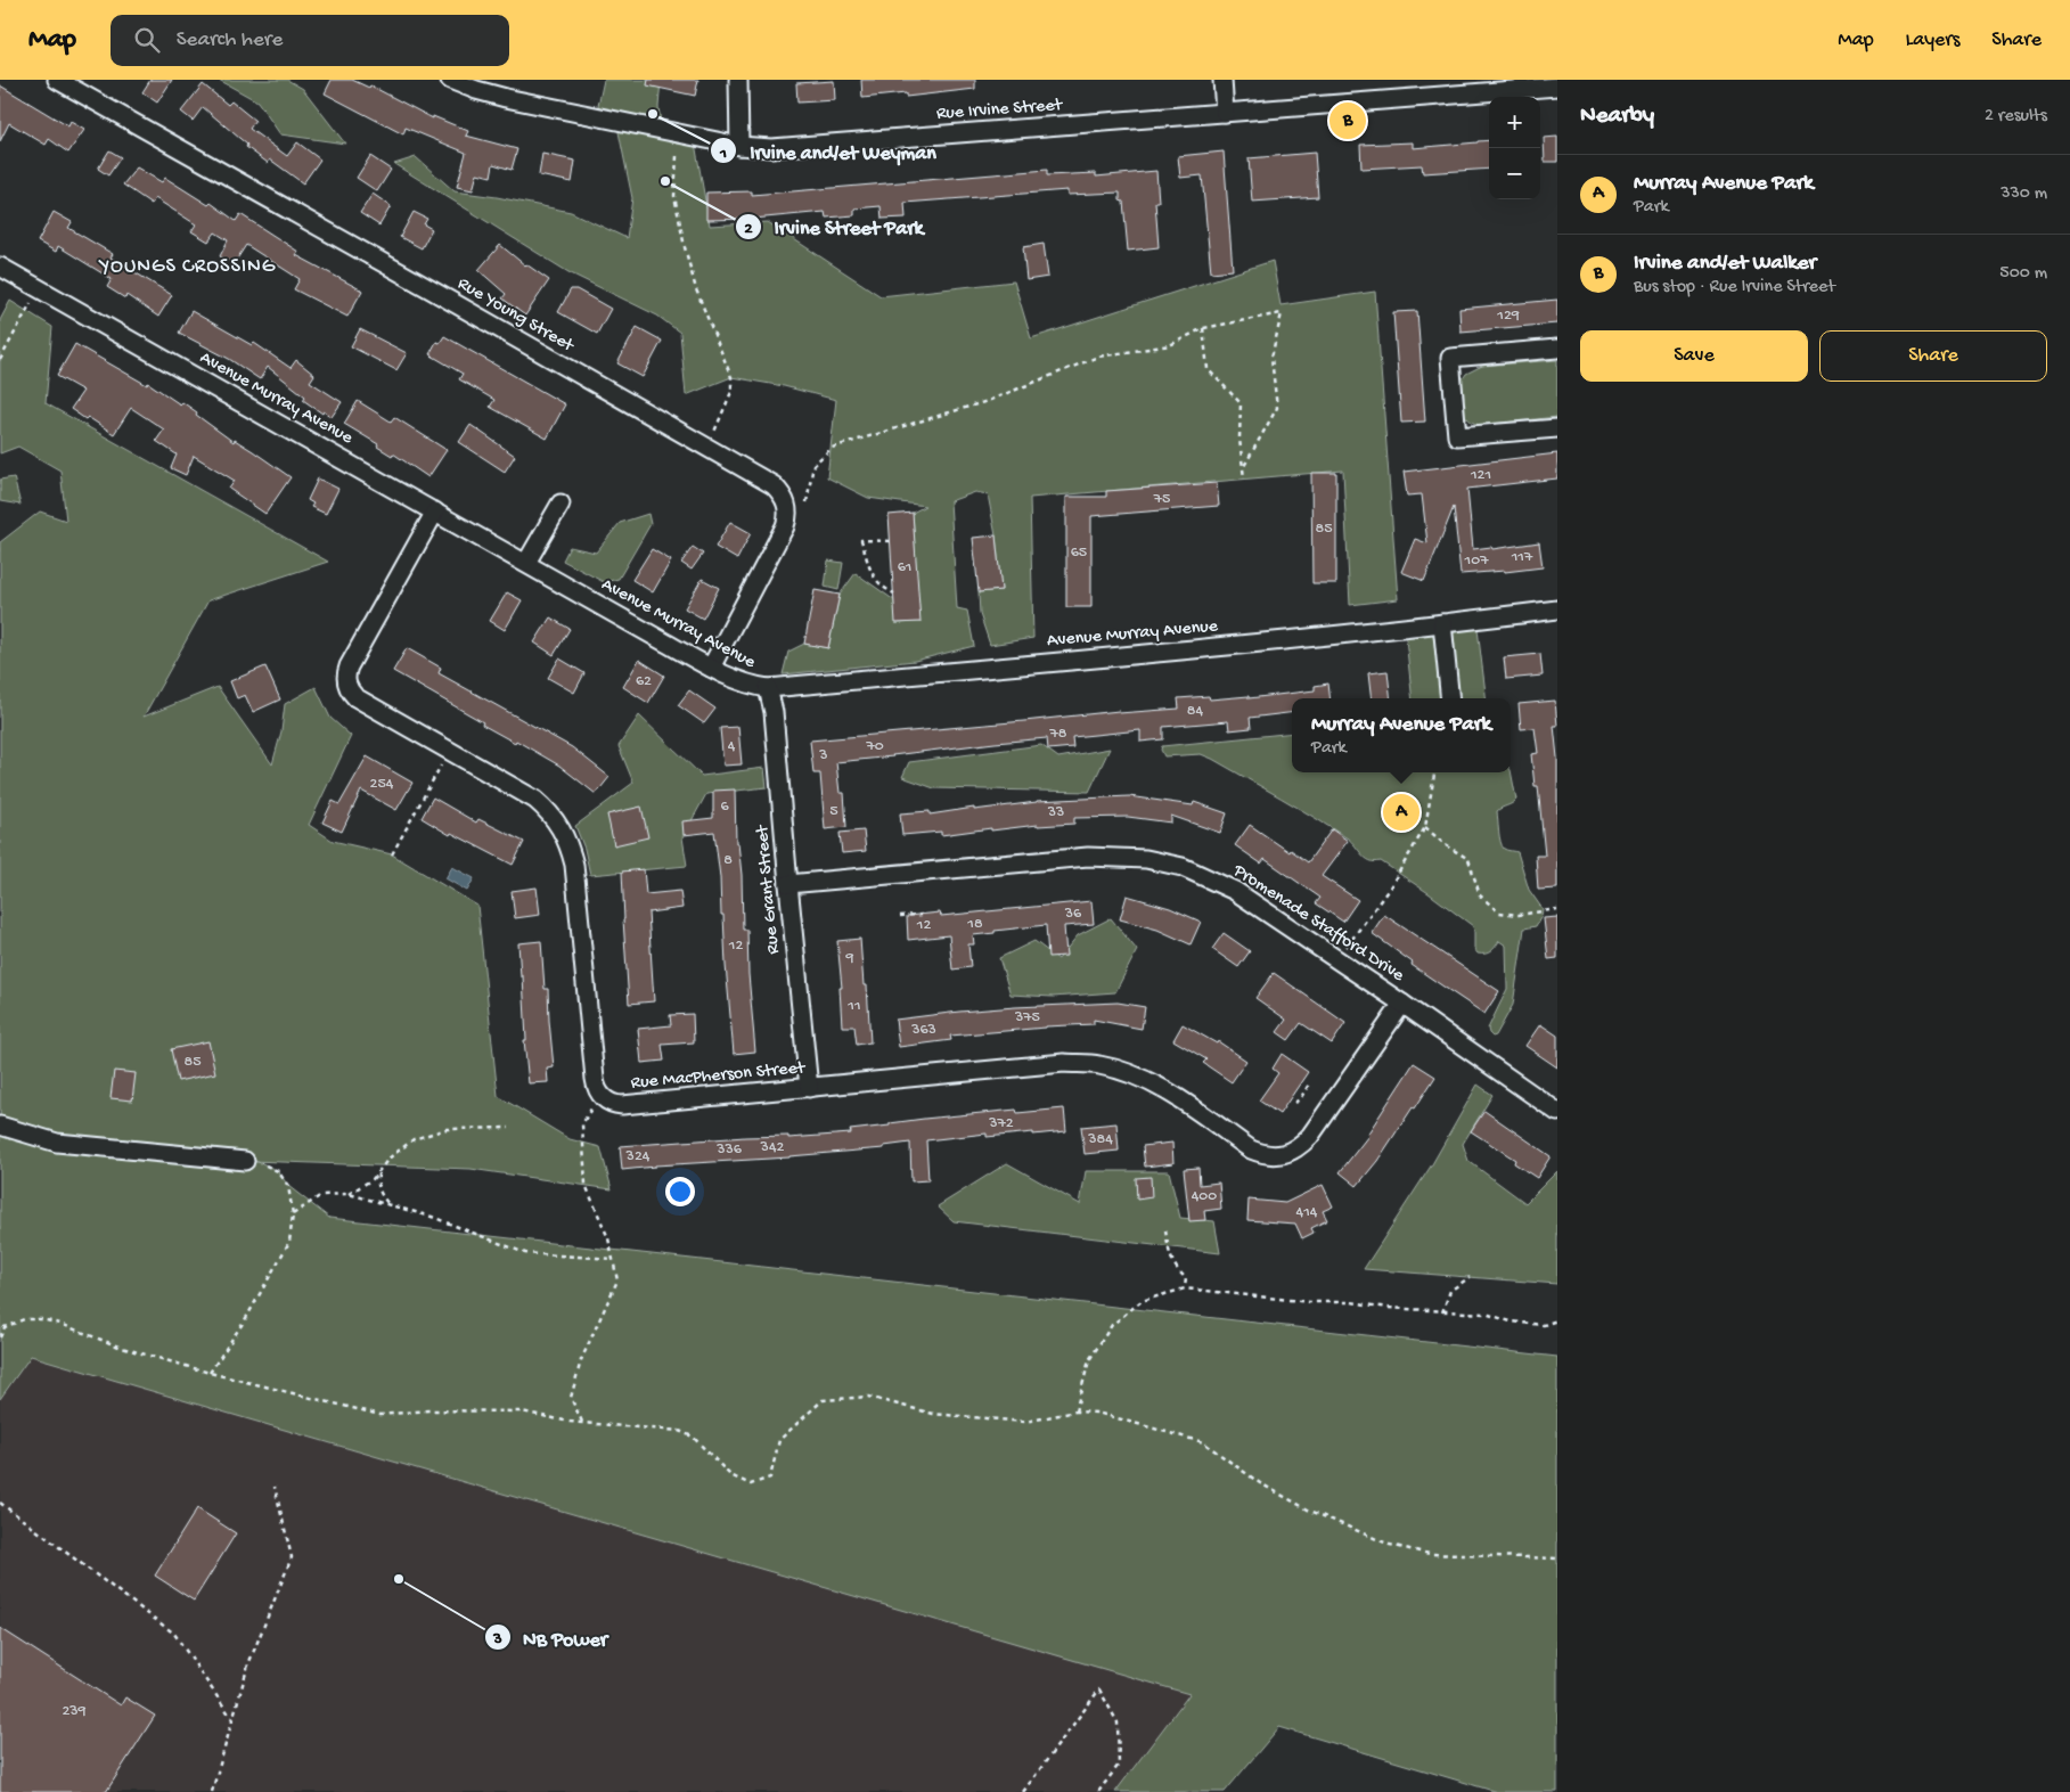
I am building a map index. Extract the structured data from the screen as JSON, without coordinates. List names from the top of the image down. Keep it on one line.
{"streets":{"street":["Rue Irvine Street","Rue Young Street","Avenue Murray Avenue","Rue Grant Street","Promenade Stafford Drive","Rue MacPherson Street"]},"crossings":[["Rue Young Street","Avenue Murray Avenue"],["Avenue Murray Avenue","Rue Grant Street"],["Rue Grant Street","Promenade Stafford Drive"],["Rue Grant Street","Rue MacPherson Street"],["Promenade Stafford Drive","Rue MacPherson Street"]],"districts":["YOUNGS CROSSING"],"places":["Irvine and/et Weyman","Irvine Street Park","NB Power"],"house_numbers":["129","121","75","85","65","117","107","61","62","84","78","4","70","3","254","6","5","33","8","36","18","12","12","9","11","375","363","85","372","384","342","336","324","400","414","239"],"page":{"header":"Map","search":"Search here","nav":["Map","Layers","Share"],"heading":["Nearby","2 results"],"map_buttons":["+","−"],"pins":["B","A"],"list":[{"mark":"A","name":"Murray Avenue Park","note":"Park","value":"330 m"},{"mark":"B","name":"Irvine and/et Walker","note":"Bus stop · Rue Irvine Street","value":"500 m"}],"buttons":["Save","Share"],"popup":["Murray Avenue Park","Park"]}}
